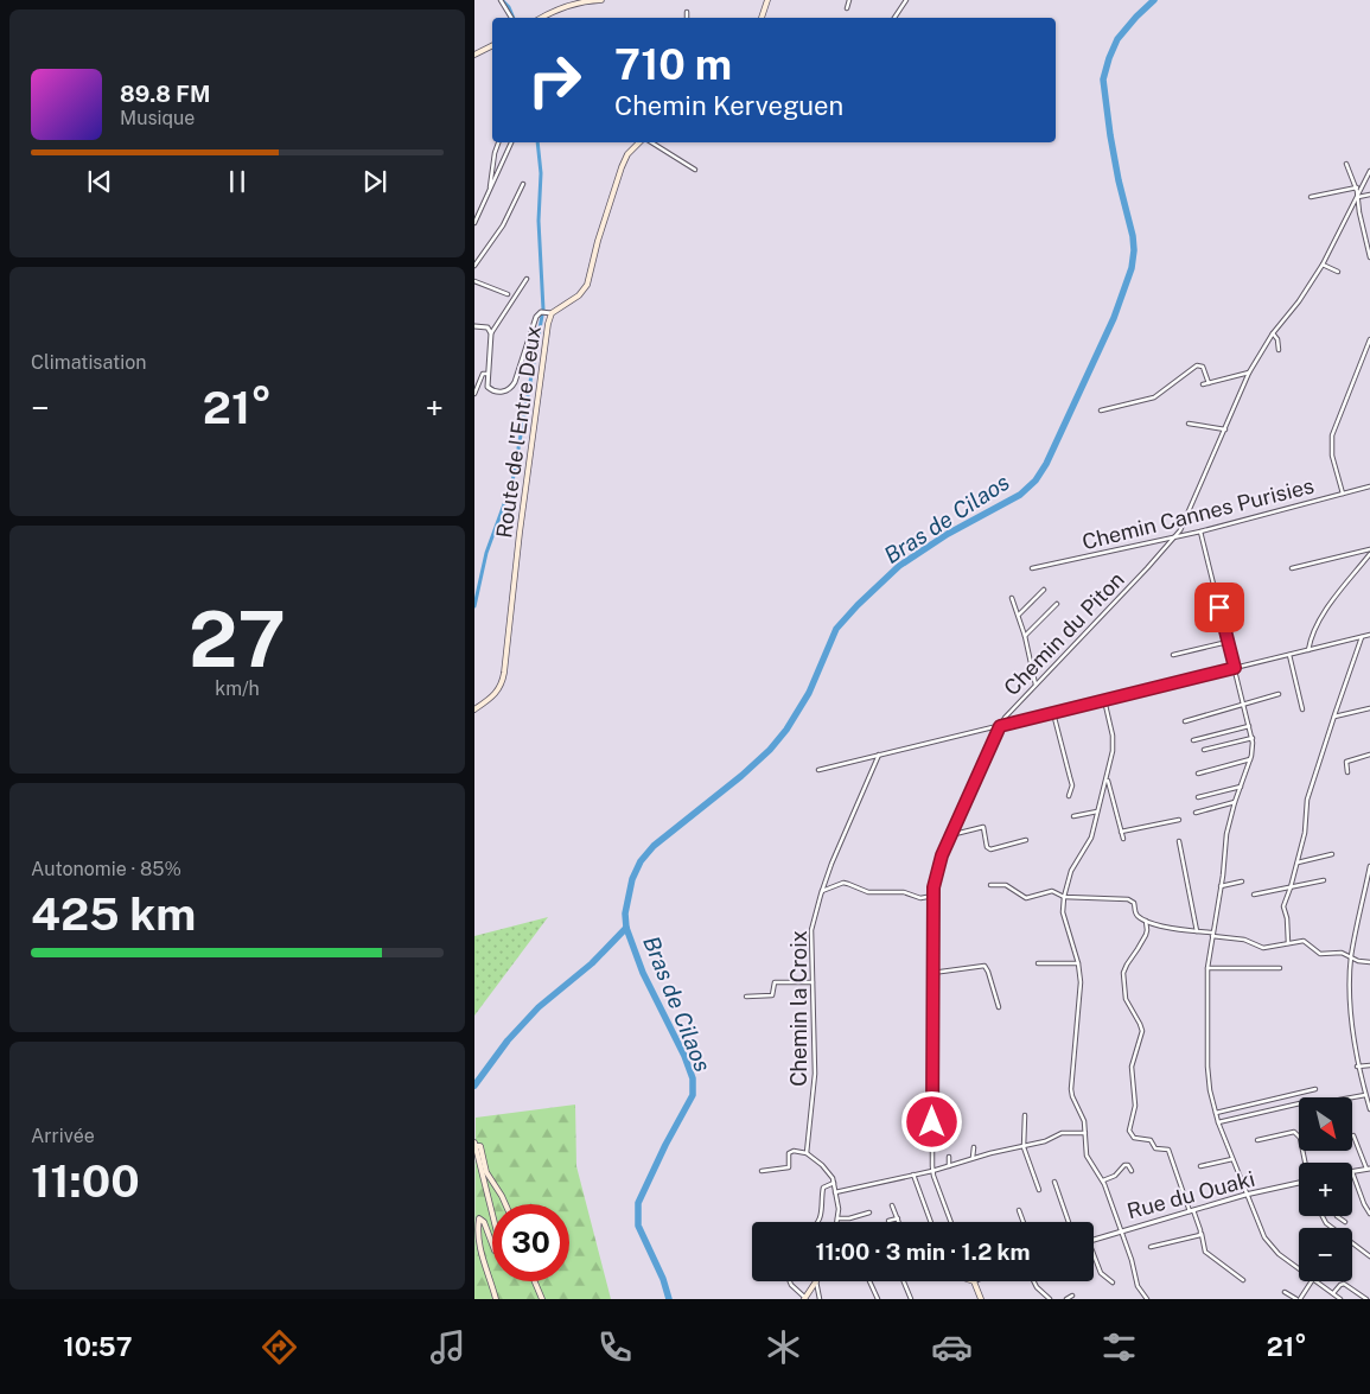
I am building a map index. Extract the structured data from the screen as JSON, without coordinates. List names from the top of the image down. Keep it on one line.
{"streets":{"main road":["Route de l'Entre Deux"],"street":["Chemin Cannes Purisies","Chemin du Piton","Chemin la Croix","Rue du Ouaki"]},"crossings":[["Chemin Cannes Purisies","Chemin du Piton"]],"water":["Bras de Cilaos"],"north":"bottom right","page":{"turn":["710 m","Chemin Kerveguen"],"song":["89.8 FM","Musique"],"tile":["Climatisation",["27","km/h"],["Autonomie · 85%","425 km"],["Arrivée","11:00"]],"heat":["−","21°","+"],"map_buttons":["+","−"],"limit":"30","trip":"11:00 · 3 min · 1.2 km","tabs":["10:57","21°"]}}
